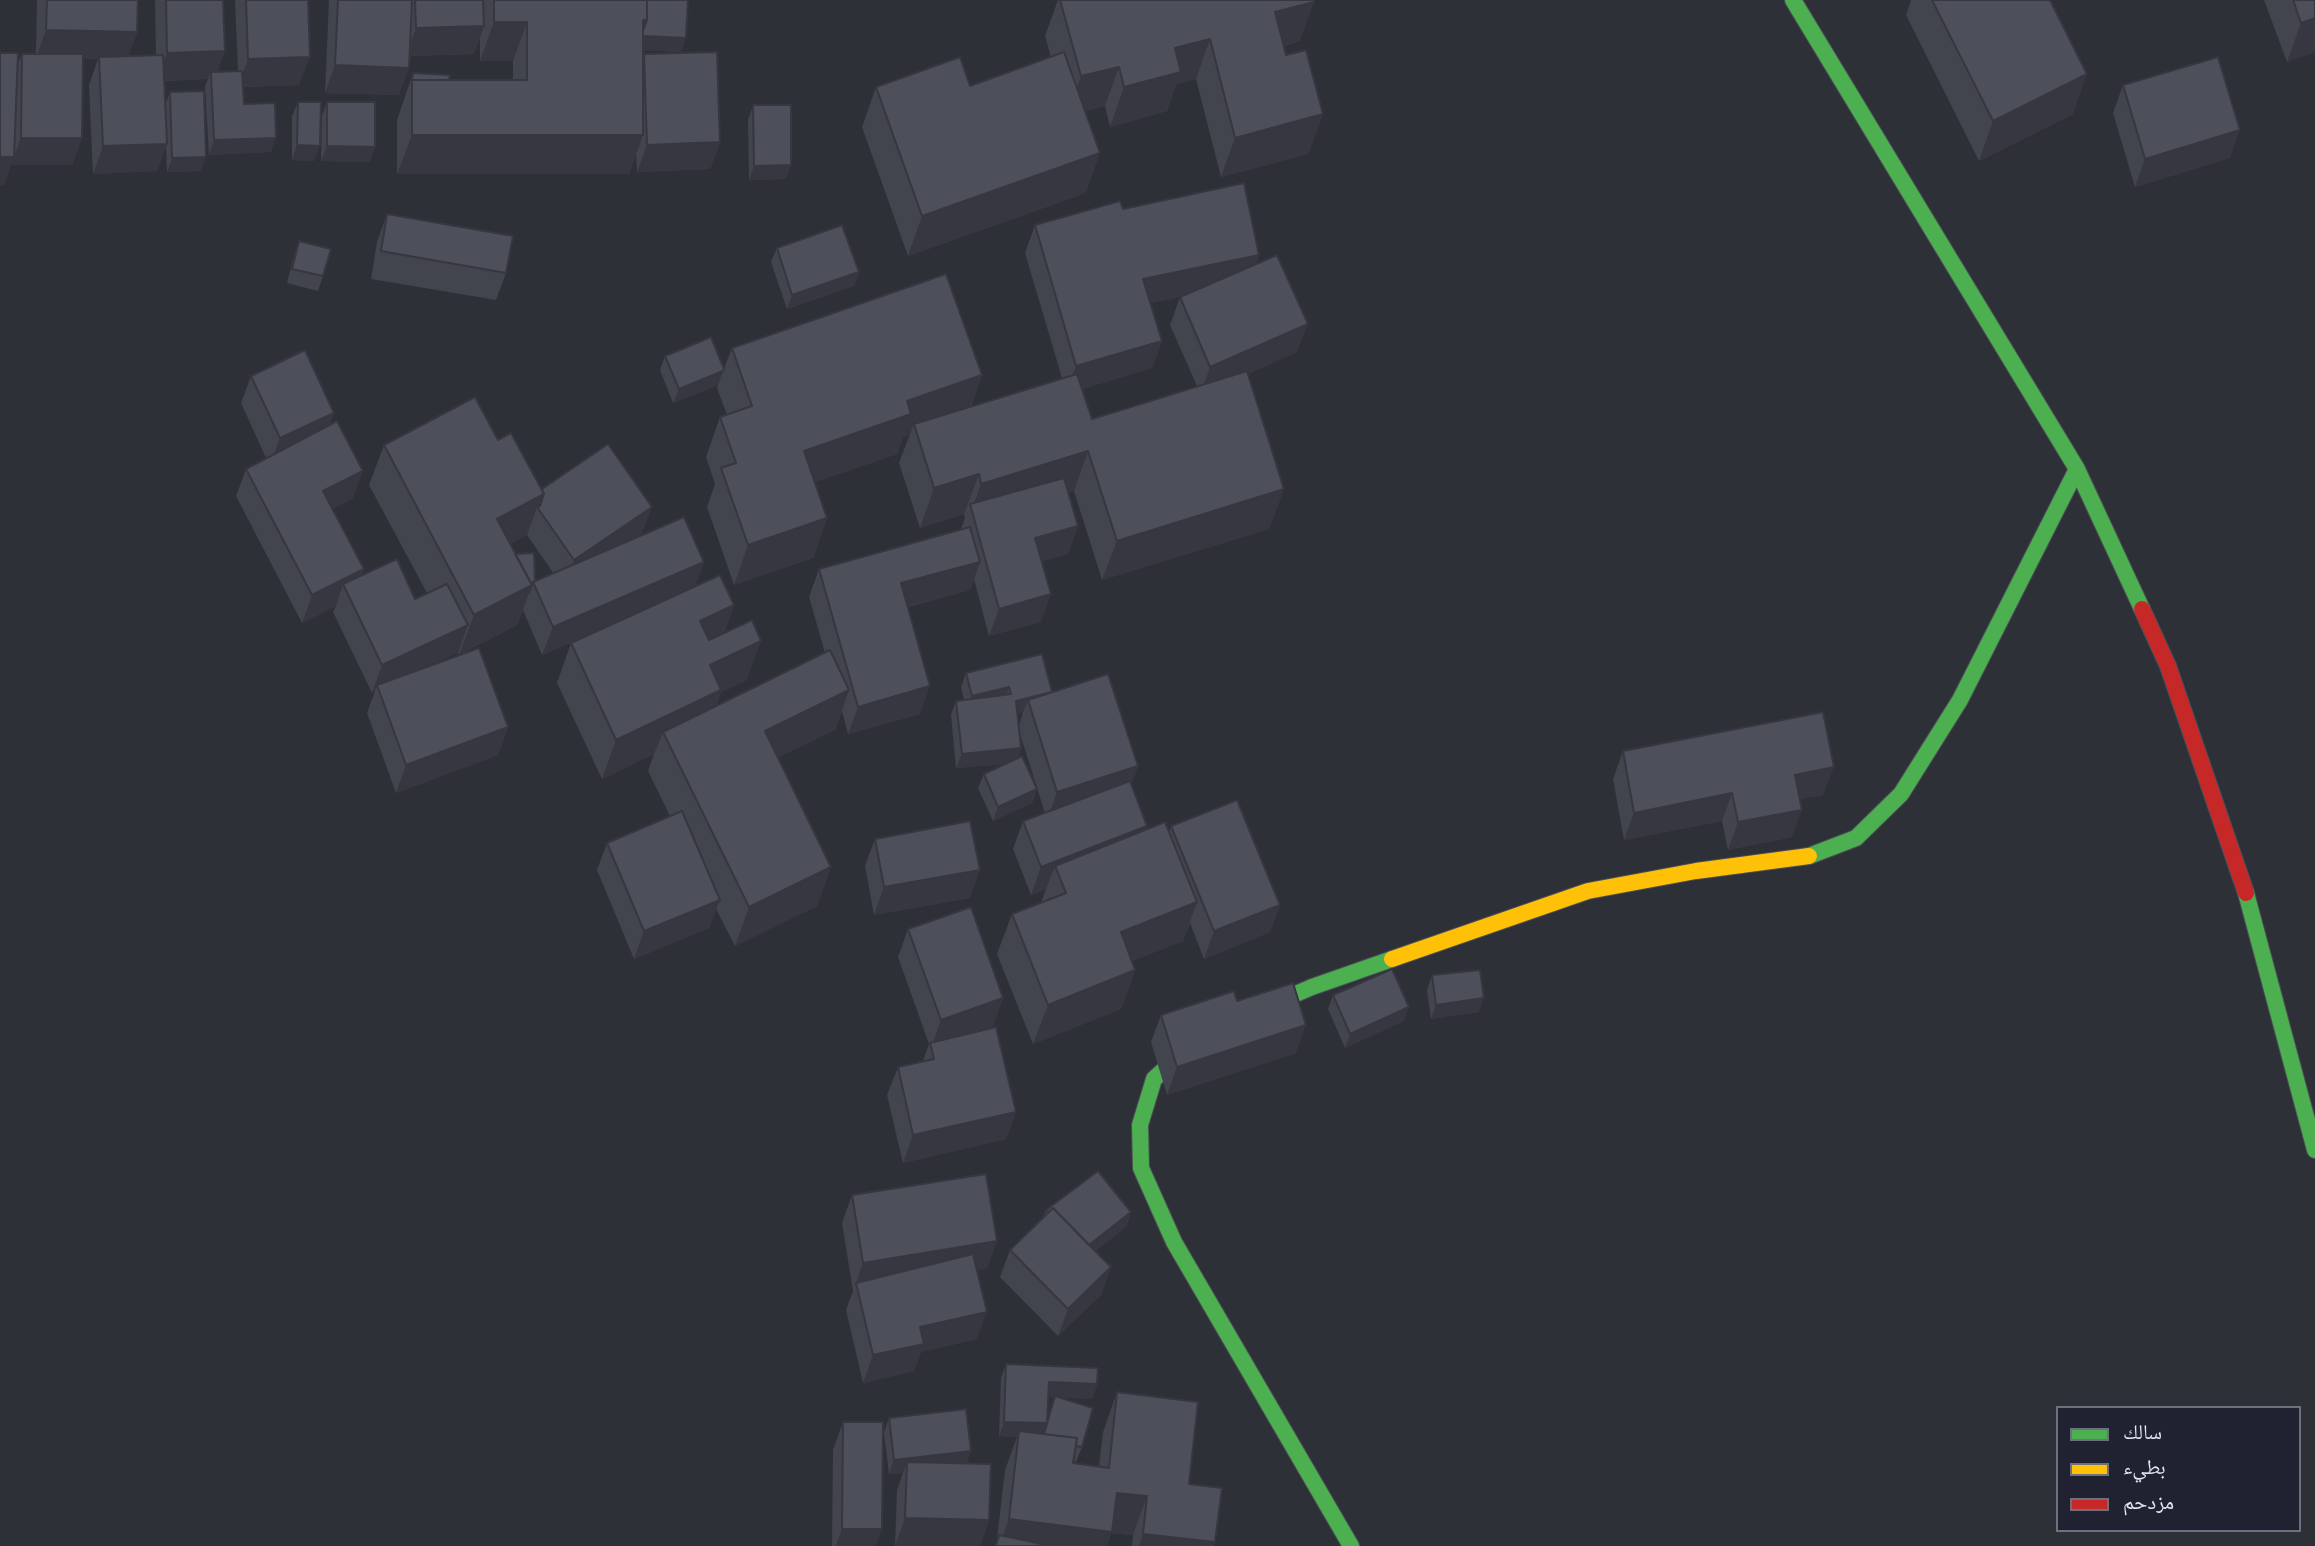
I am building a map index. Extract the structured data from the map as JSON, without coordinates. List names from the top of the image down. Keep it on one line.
{"legend":["سالك","بطيء","مزدحم"]}
